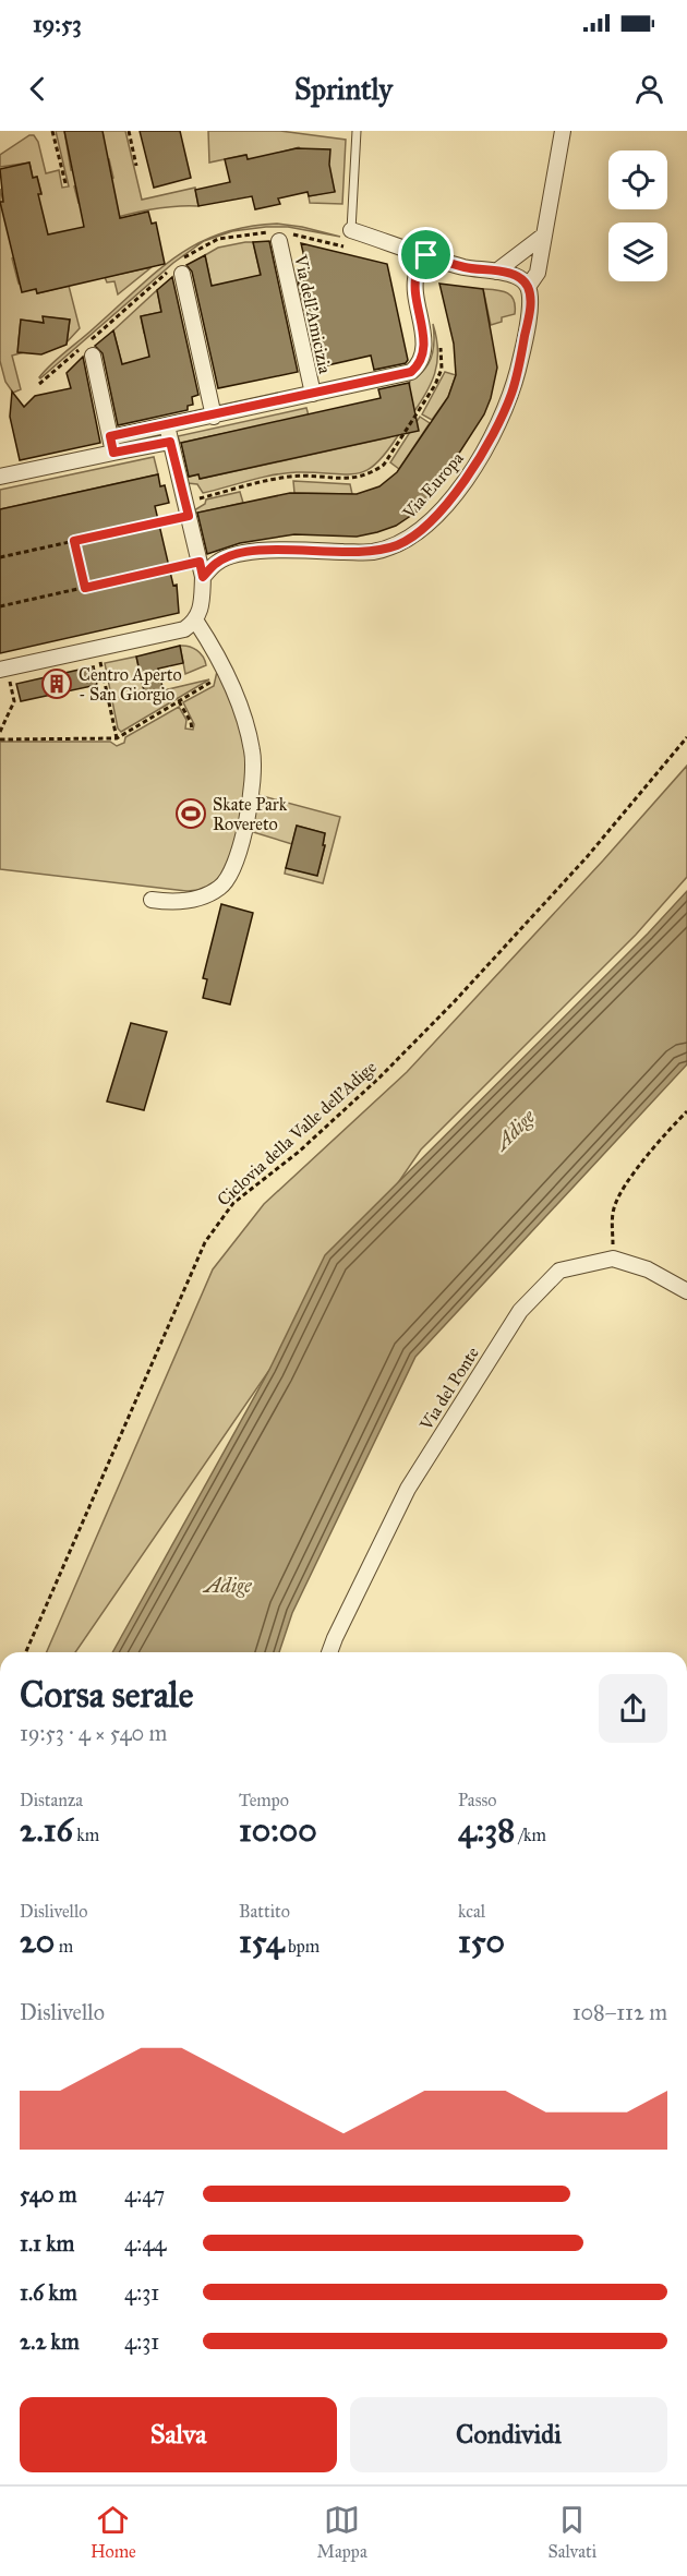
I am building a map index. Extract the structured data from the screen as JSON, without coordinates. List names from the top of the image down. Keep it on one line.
{"streets":{"street":["Via dell'Amicizia","Via Europa","Via del Ponte"],"path":["Ciclovia della Valle dell'Adige"]},"water":["Adige"],"places":{"building":["Centro Aperto - San Giorgio"],"sports":["Skate Park Rovereto"]},"page":{"status":"19:53","header":"Sprintly","heading":["Corsa serale","19:53 · 4 × 540 m"],"stats":[["Distanza","2.16 km"],["Tempo","10:00"],["Passo","4:38 /km"],["Dislivello","20 m"],["Battito","154 bpm"],["kcal","150"]],"chart":["Dislivello","108–112 m"],"list":[{"name":"540 m","note":"4:47"},{"name":"1.1 km","note":"4:44"},{"name":"1.6 km","note":"4:31"},{"name":"2.2 km","note":"4:31"}],"buttons":["Salva","Condividi"],"tabs":["Home","Mappa","Salvati"]}}
